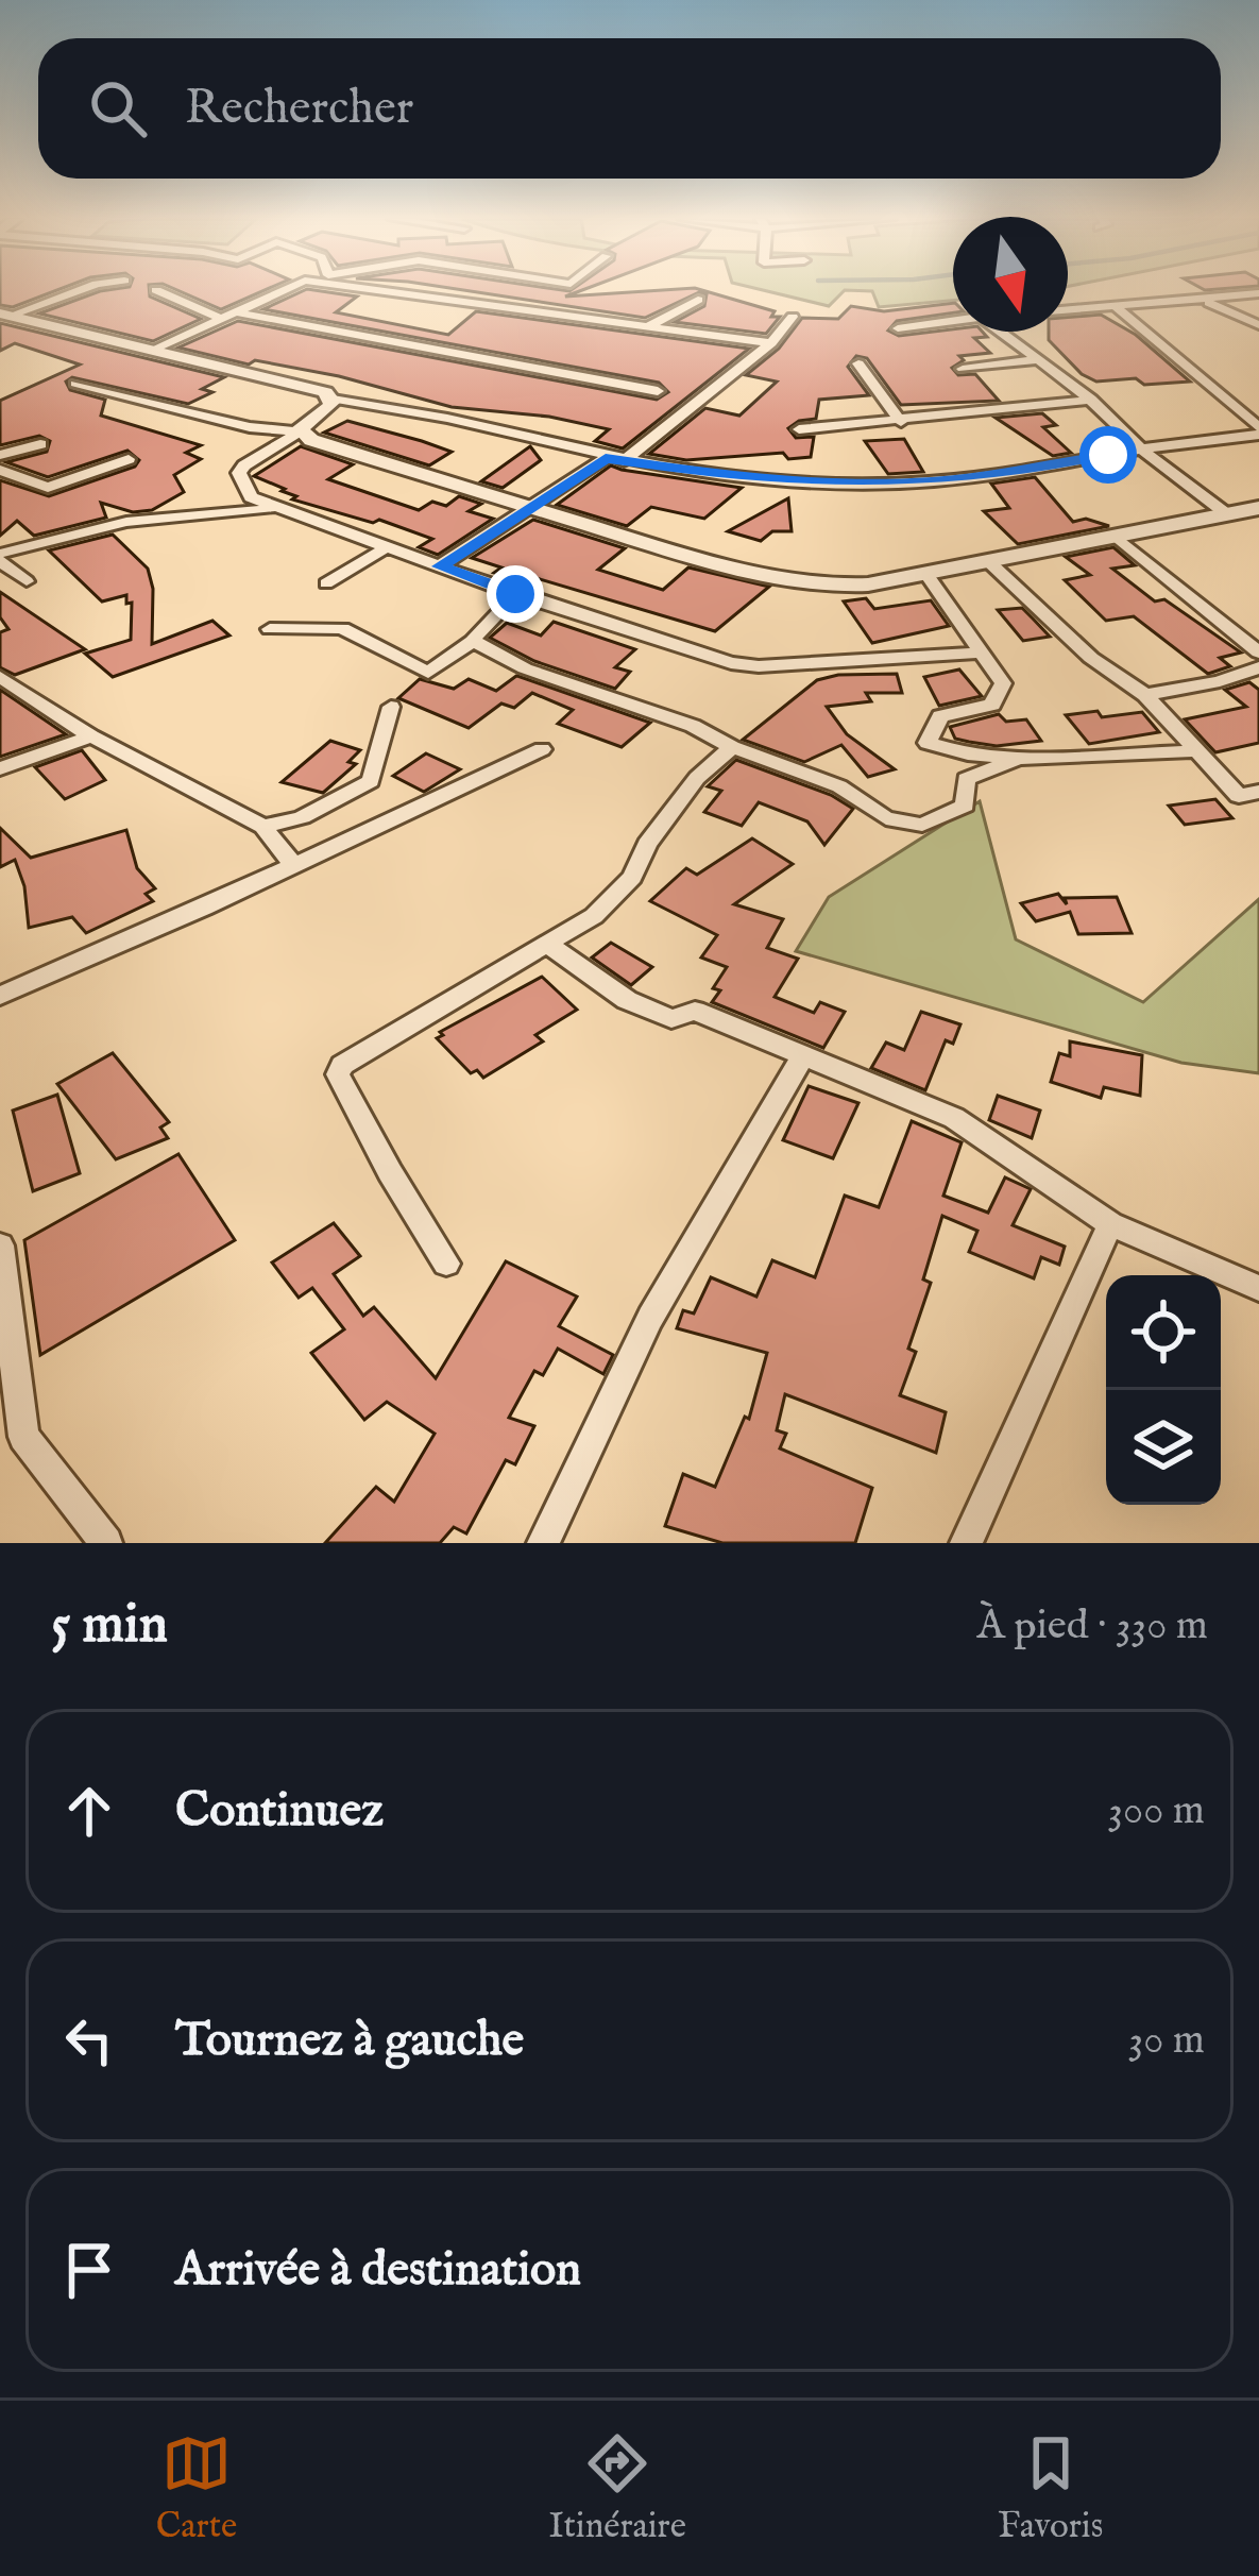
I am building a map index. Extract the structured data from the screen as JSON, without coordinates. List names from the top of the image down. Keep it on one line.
{"north":"bottom","page":{"search":"Rechercher","heading":["5 min","À pied · 330 m"],"list":[["Continuez","300 m"],["Tournez à gauche","30 m"],"Arrivée à destination"],"nav":["Carte","Itinéraire","Favoris"]}}
